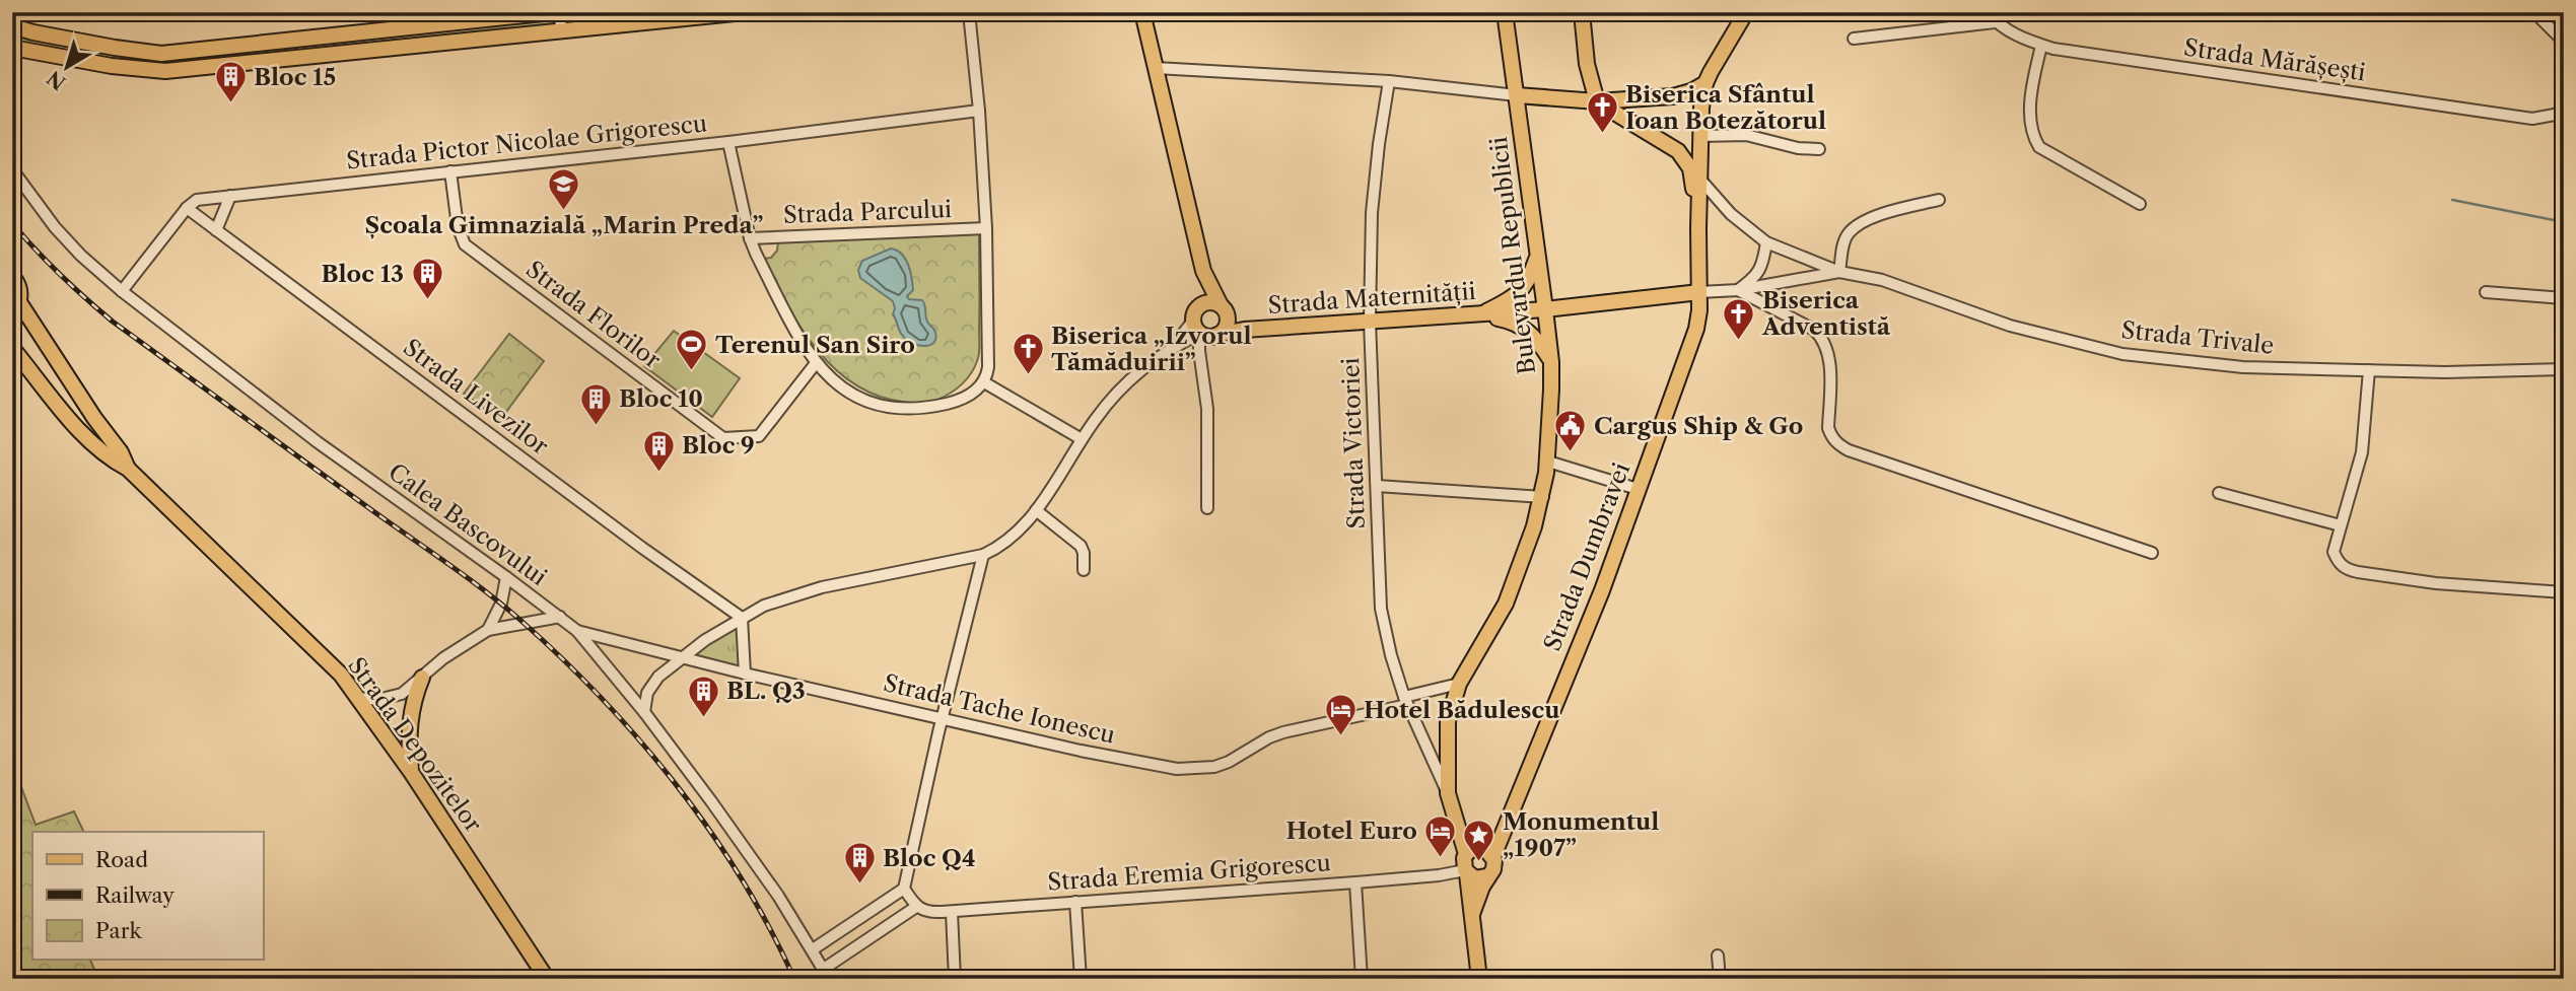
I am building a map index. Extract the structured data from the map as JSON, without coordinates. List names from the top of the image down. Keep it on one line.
{"streets":{"main road":["Bulevardul Republicii","Strada Maternității","Strada Dumbravei","Strada Depozitelor"],"street":["Strada Mărășești","Strada Pictor Nicolae Grigorescu","Strada Parcului","Strada Florilor","Strada Trivale","Strada Livezilor","Strada Victoriei","Calea Bascovului","Strada Tache Ionescu","Strada Eremia Grigorescu"]},"crossings":[["Strada Pictor Nicolae Grigorescu","Strada Parcului"],["Strada Pictor Nicolae Grigorescu","Strada Florilor"],["Strada Pictor Nicolae Grigorescu","Strada Livezilor"],["Bulevardul Republicii","Strada Maternității"],["Bulevardul Republicii","Strada Victoriei"],["Bulevardul Republicii","Strada Dumbravei"],["Bulevardul Republicii","Strada Tache Ionescu"],["Bulevardul Republicii","Strada Eremia Grigorescu"],["Strada Maternității","Strada Trivale"],["Strada Maternității","Strada Victoriei"],["Strada Maternității","Strada Dumbravei"],["Strada Trivale","Strada Dumbravei"],["Strada Victoriei","Strada Tache Ionescu"],["Calea Bascovului","Strada Tache Ionescu"],["Strada Dumbravei","Strada Eremia Grigorescu"]],"places":{"building":["Bloc 15","Bloc 13","Bloc 10","Bloc 9","BL. Q3","Bloc Q4"],"church":["Biserica Sfântul Ioan Botezătorul","Biserica Adventistă","Biserica „Izvorul Tămăduirii”"],"school or university":["Școala Gimnazială „Marin Preda”"],"sports":["Terenul San Siro"],"public building":["Cargus Ship & Go"],"hotel":["Hotel Bădulescu","Hotel Euro"],"place":["Monumentul „1907”"]},"legend":["Road","Railway","Park"],"north":"bottom left"}
